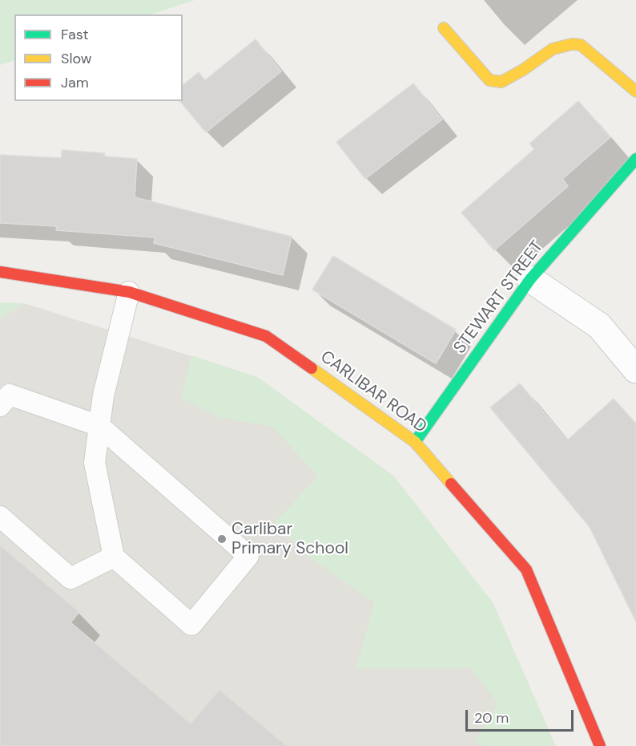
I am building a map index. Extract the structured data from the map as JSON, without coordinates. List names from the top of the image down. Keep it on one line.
{"streets":{"street":["STEWART STREET","CARLIBAR ROAD"]},"crossings":[["STEWART STREET","CARLIBAR ROAD"]],"places":["Carlibar Primary School"],"legend":["Fast","Slow","Jam"],"scale_bar":"20 m"}
